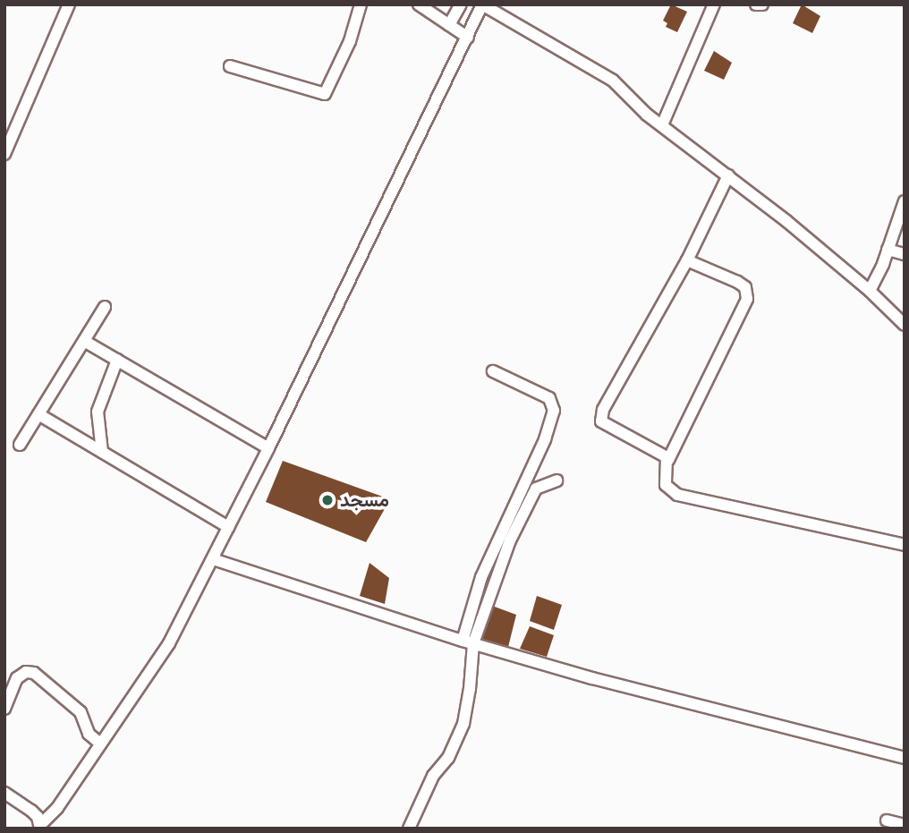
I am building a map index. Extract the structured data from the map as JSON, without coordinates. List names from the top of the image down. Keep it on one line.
{"places":["مسجد"]}
